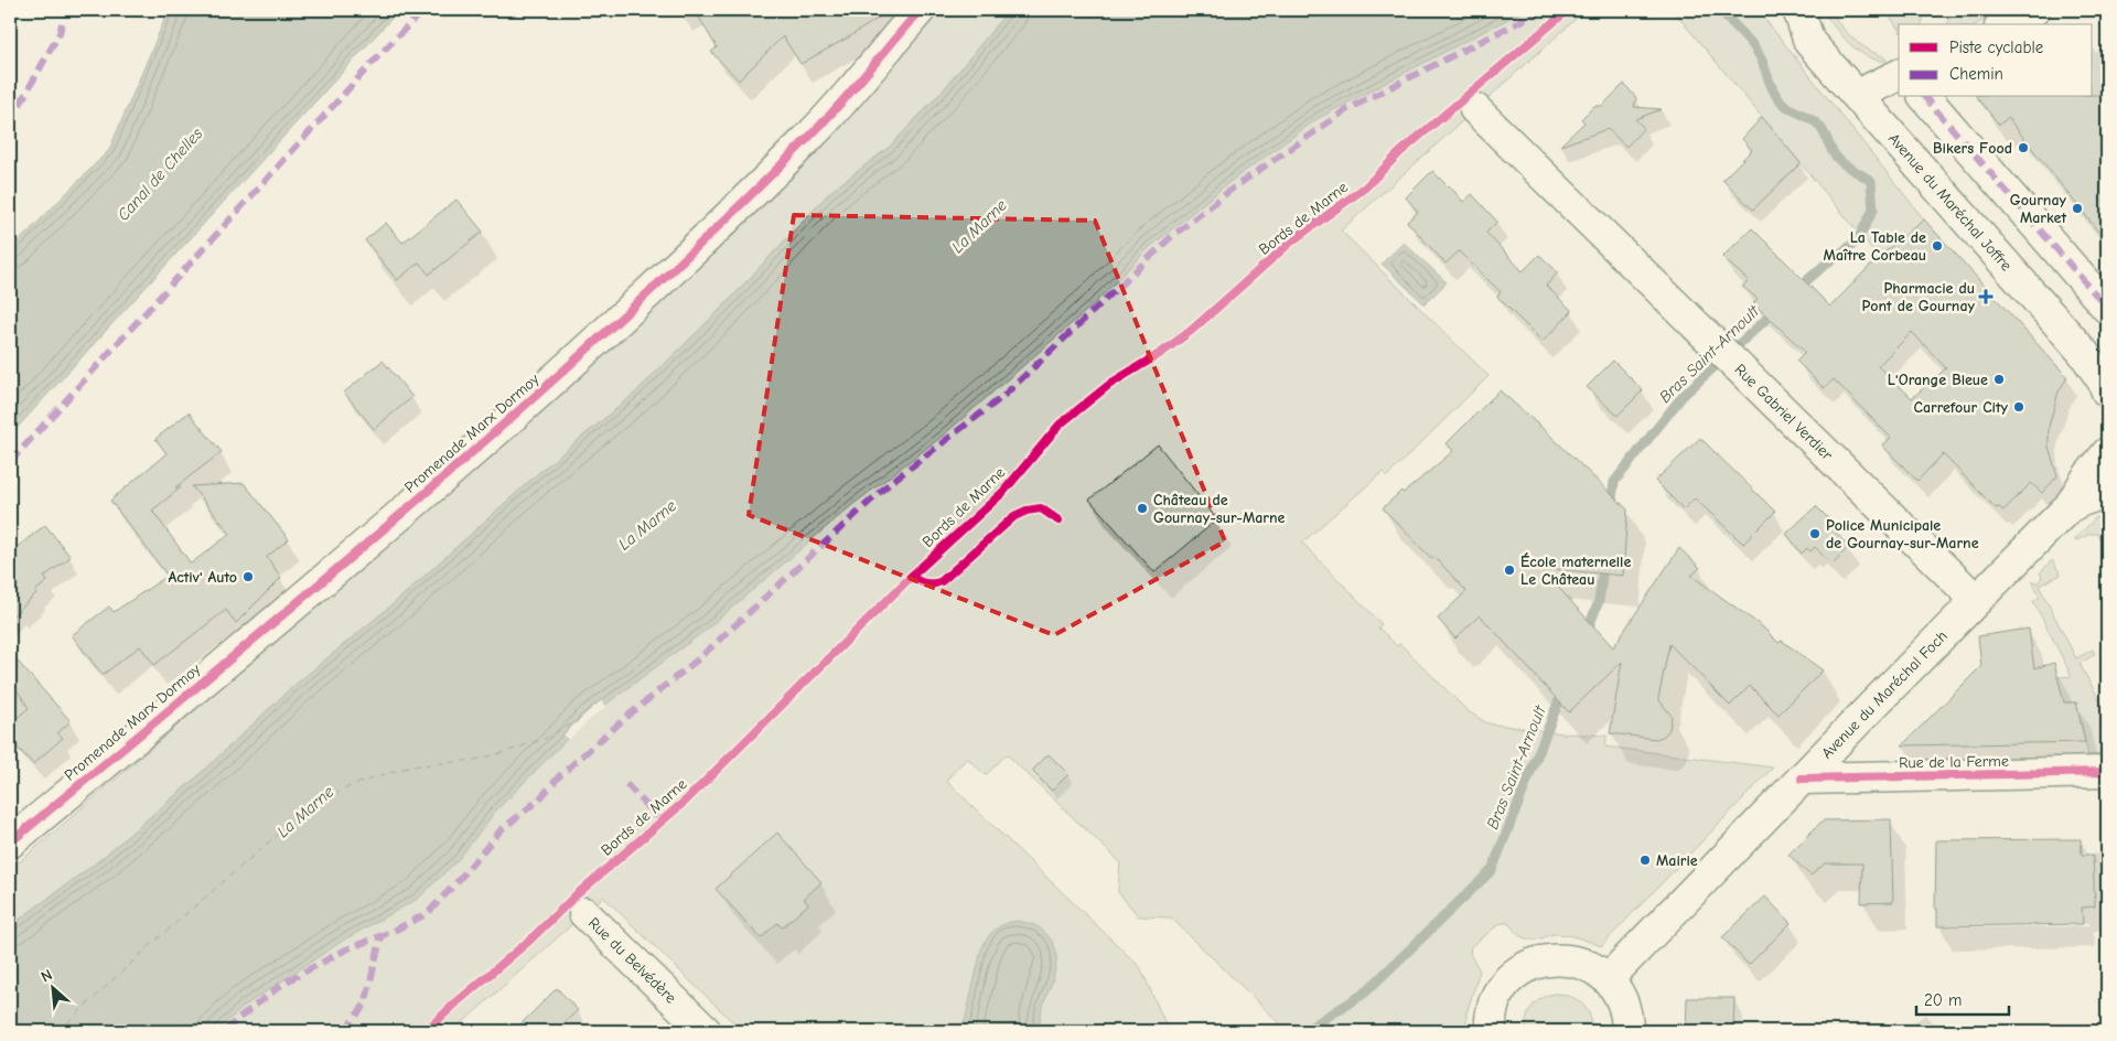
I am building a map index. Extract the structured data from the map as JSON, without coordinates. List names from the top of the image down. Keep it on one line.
{"streets":{"street":["Avenue du Maréchal Joffre","Rue Gabriel Verdier","Promenade Marx Dormoy","Avenue du Maréchal Foch","Rue de la Ferme","Rue du Belvédère"],"cycle path":["Bords de Marne"]},"crossings":[["Rue Gabriel Verdier","Avenue du Maréchal Foch"],["Avenue du Maréchal Foch","Rue de la Ferme"]],"water":["Canal de Chelles","La Marne","Bras Saint-Arnoult"],"places":{"other":["Bikers Food","Gournay Market","La Table de Maître Corbeau","L'Orange Bleue","Carrefour City","Château de Gournay-sur-Marne","Police Municipale de Gournay-sur-Marne","École maternelle Le Château","Activ' Auto","Mairie"],"health":["Pharmacie du Pont de Gournay"]},"legend":["Piste cyclable","Chemin"],"scale_bar":"20 m","north":"top left"}
